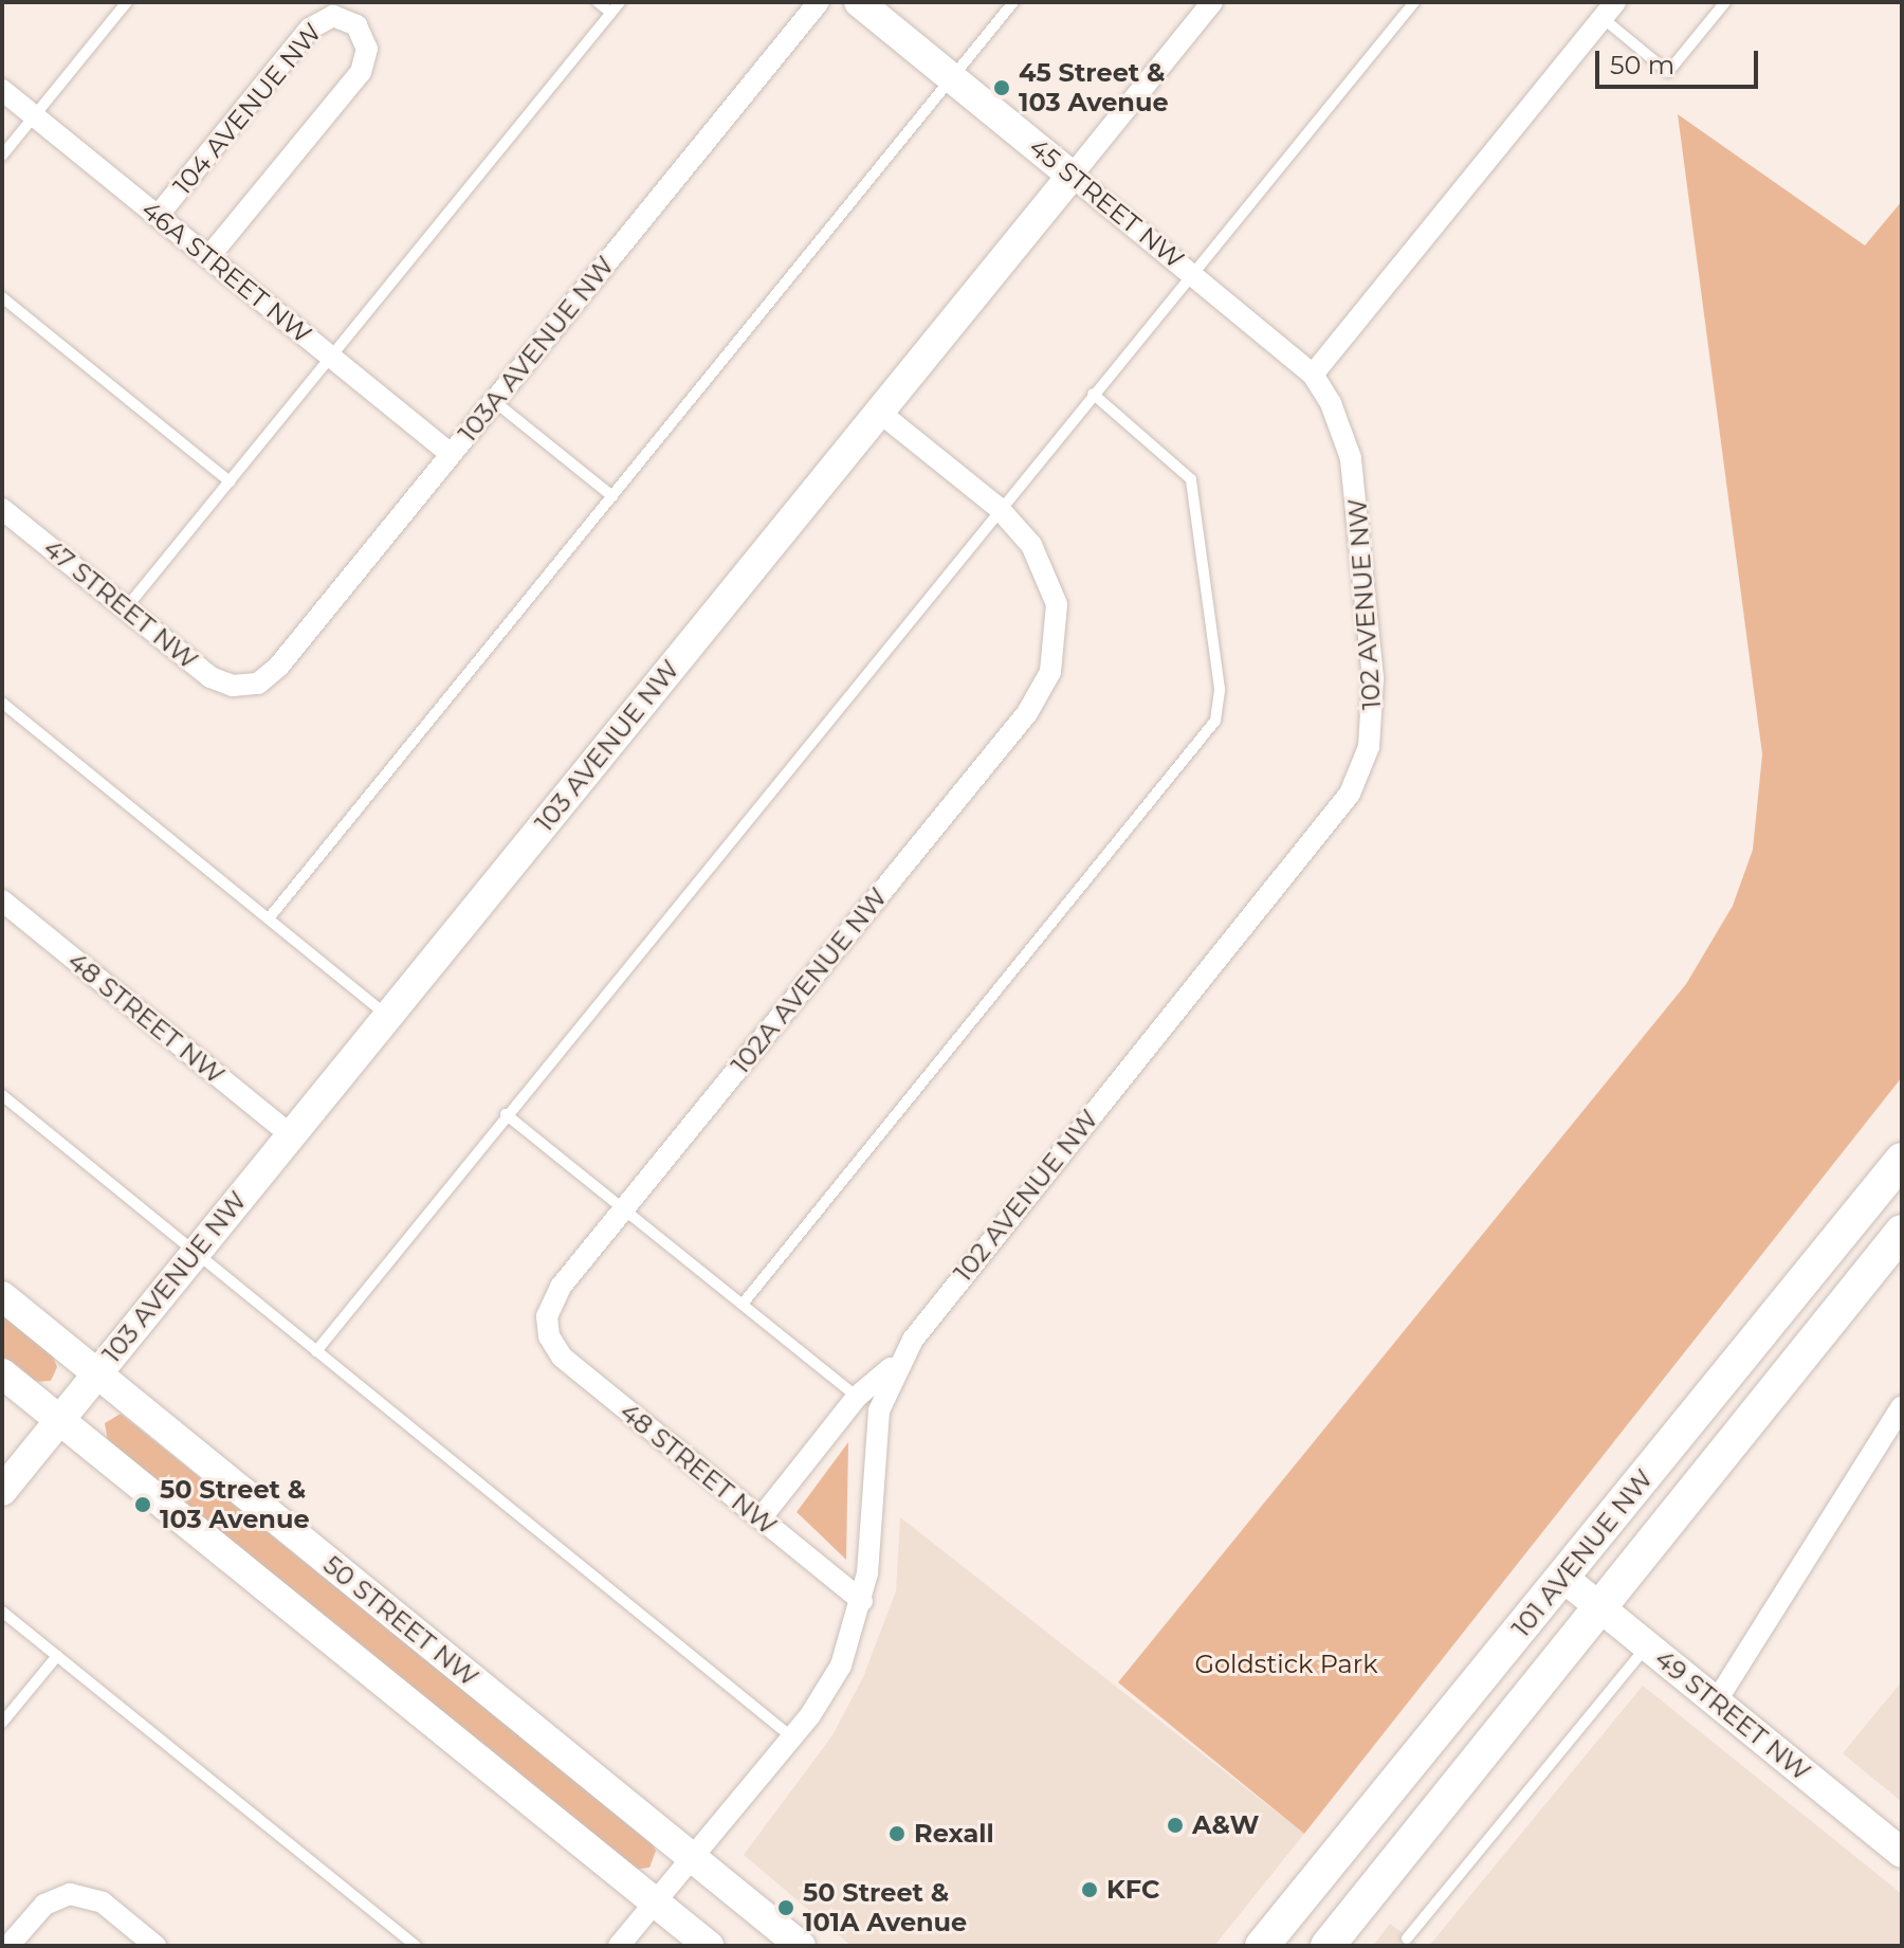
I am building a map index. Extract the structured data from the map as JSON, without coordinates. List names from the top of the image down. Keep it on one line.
{"streets":{"main road":["101 AVENUE NW"],"street":["104 AVENUE NW","45 STREET NW","46A STREET NW","103A AVENUE NW","47 STREET NW","102 AVENUE NW","103 AVENUE NW","102A AVENUE NW","48 STREET NW","50 STREET NW","49 STREET NW"]},"crossings":[["104 AVENUE NW","46A STREET NW"],["45 STREET NW","102 AVENUE NW"],["45 STREET NW","103 AVENUE NW"],["46A STREET NW","103A AVENUE NW"],["103A AVENUE NW","47 STREET NW"],["102 AVENUE NW","48 STREET NW"],["102 AVENUE NW","50 STREET NW"],["103 AVENUE NW","48 STREET NW"],["103 AVENUE NW","50 STREET NW"],["102A AVENUE NW","48 STREET NW"],["101 AVENUE NW","49 STREET NW"]],"parks":["Goldstick Park"],"places":["45 Street & 103 Avenue","50 Street & 103 Avenue","A&W","Rexall","KFC","50 Street & 101A Avenue"],"scale_bar":"50 m"}
